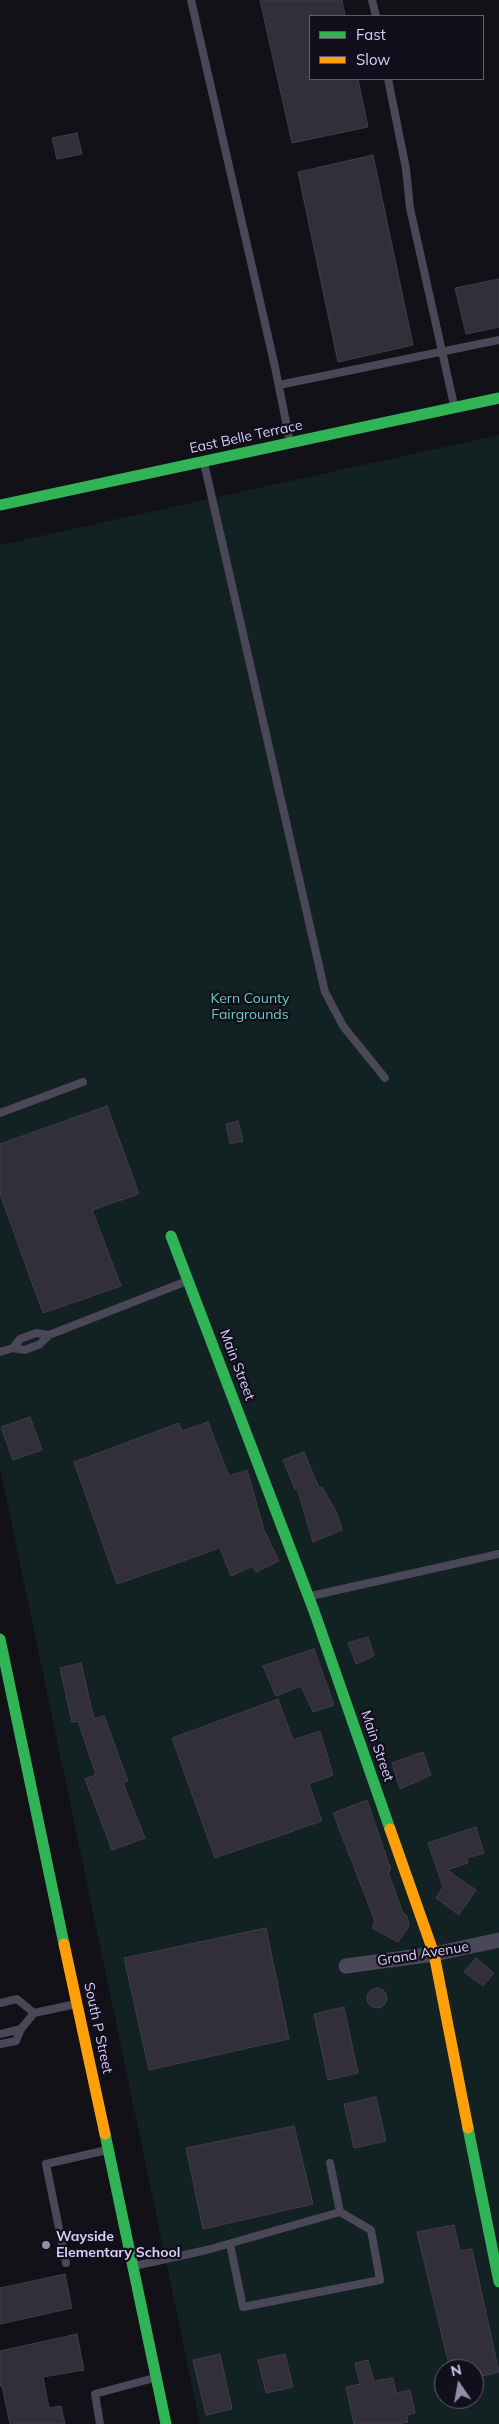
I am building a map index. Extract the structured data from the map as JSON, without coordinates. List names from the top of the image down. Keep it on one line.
{"streets":{"street":["East Belle Terrace","Main Street","Grand Avenue","South P Street"]},"crossings":[["Main Street","Grand Avenue"]],"parks":["Kern County Fairgrounds"],"places":["Wayside Elementary School"],"legend":["Fast","Slow"],"north":"top"}
